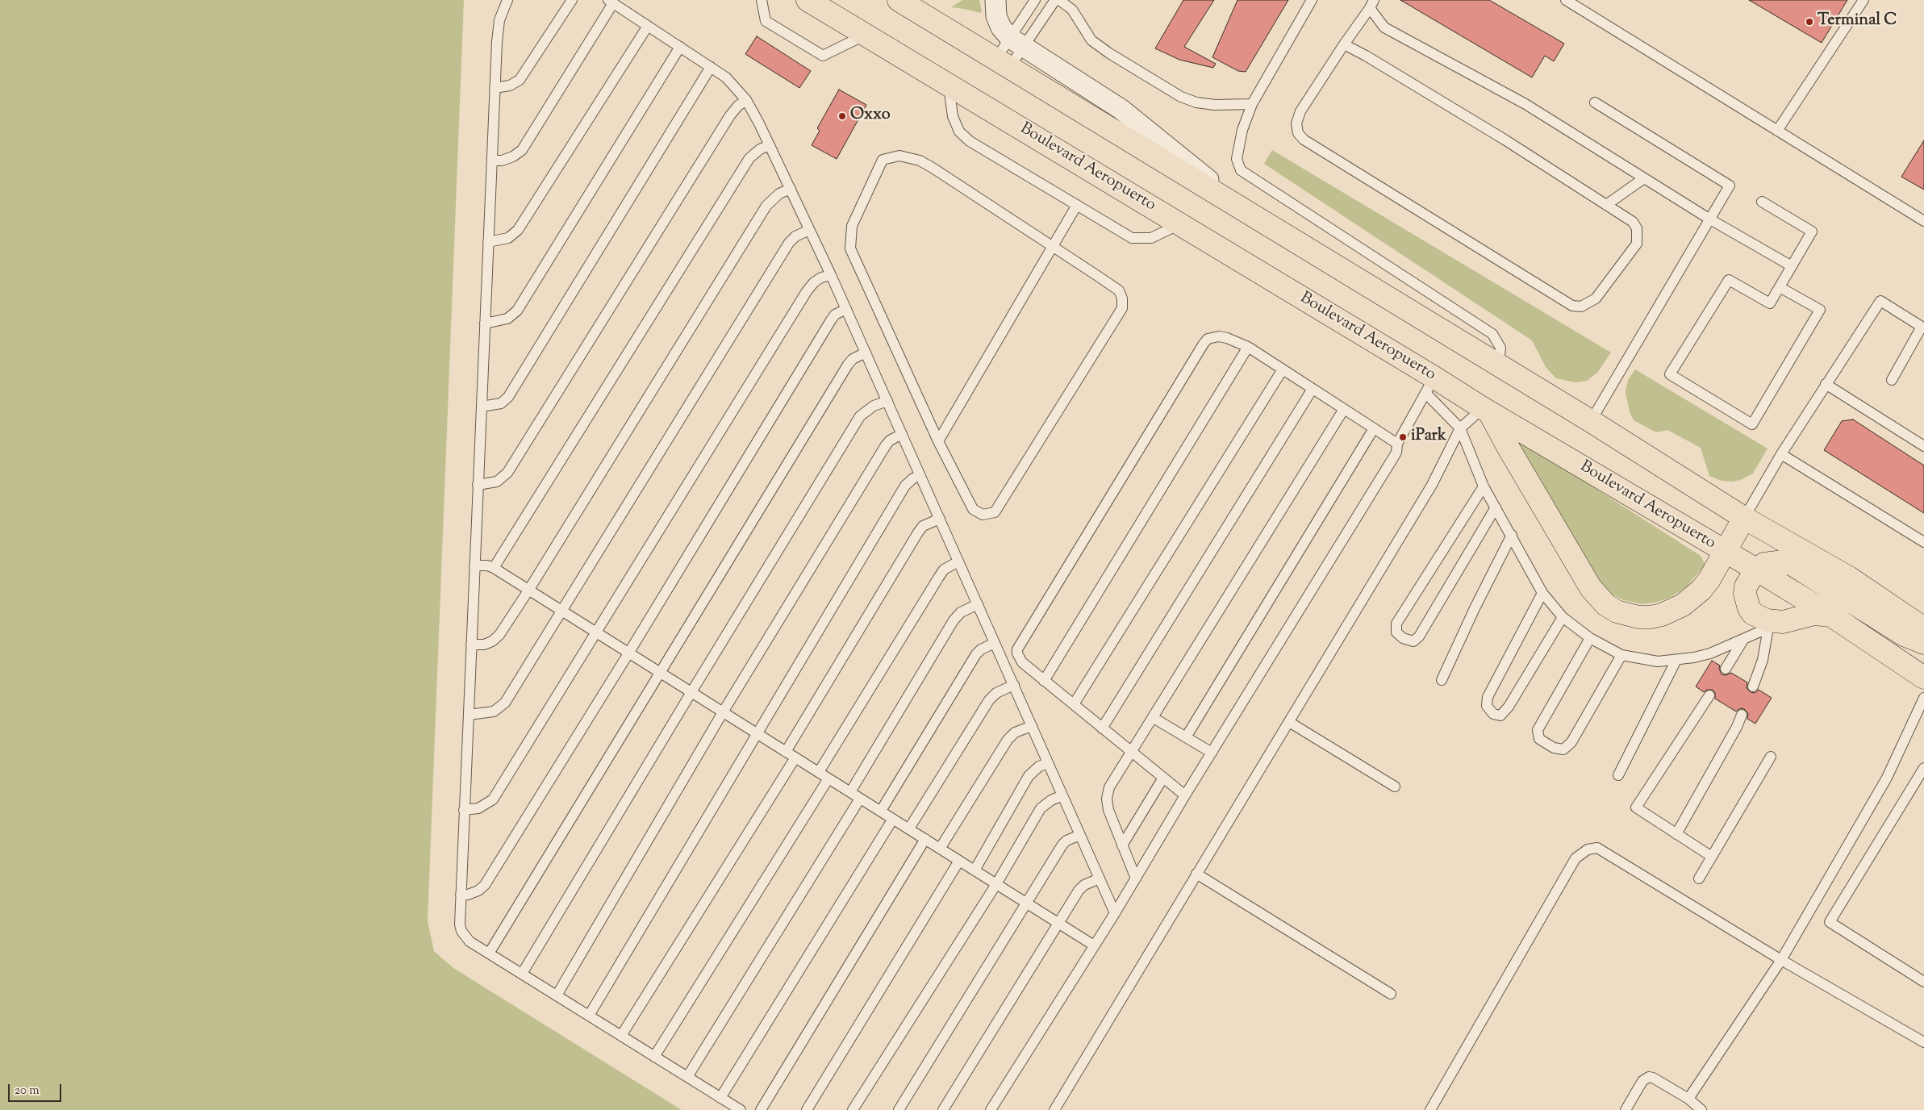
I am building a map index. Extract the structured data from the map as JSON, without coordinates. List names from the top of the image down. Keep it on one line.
{"streets":{"highway":["Boulevard Aeropuerto"]},"places":["Terminal C","Oxxo","iPark"],"scale_bar":"20 m"}
